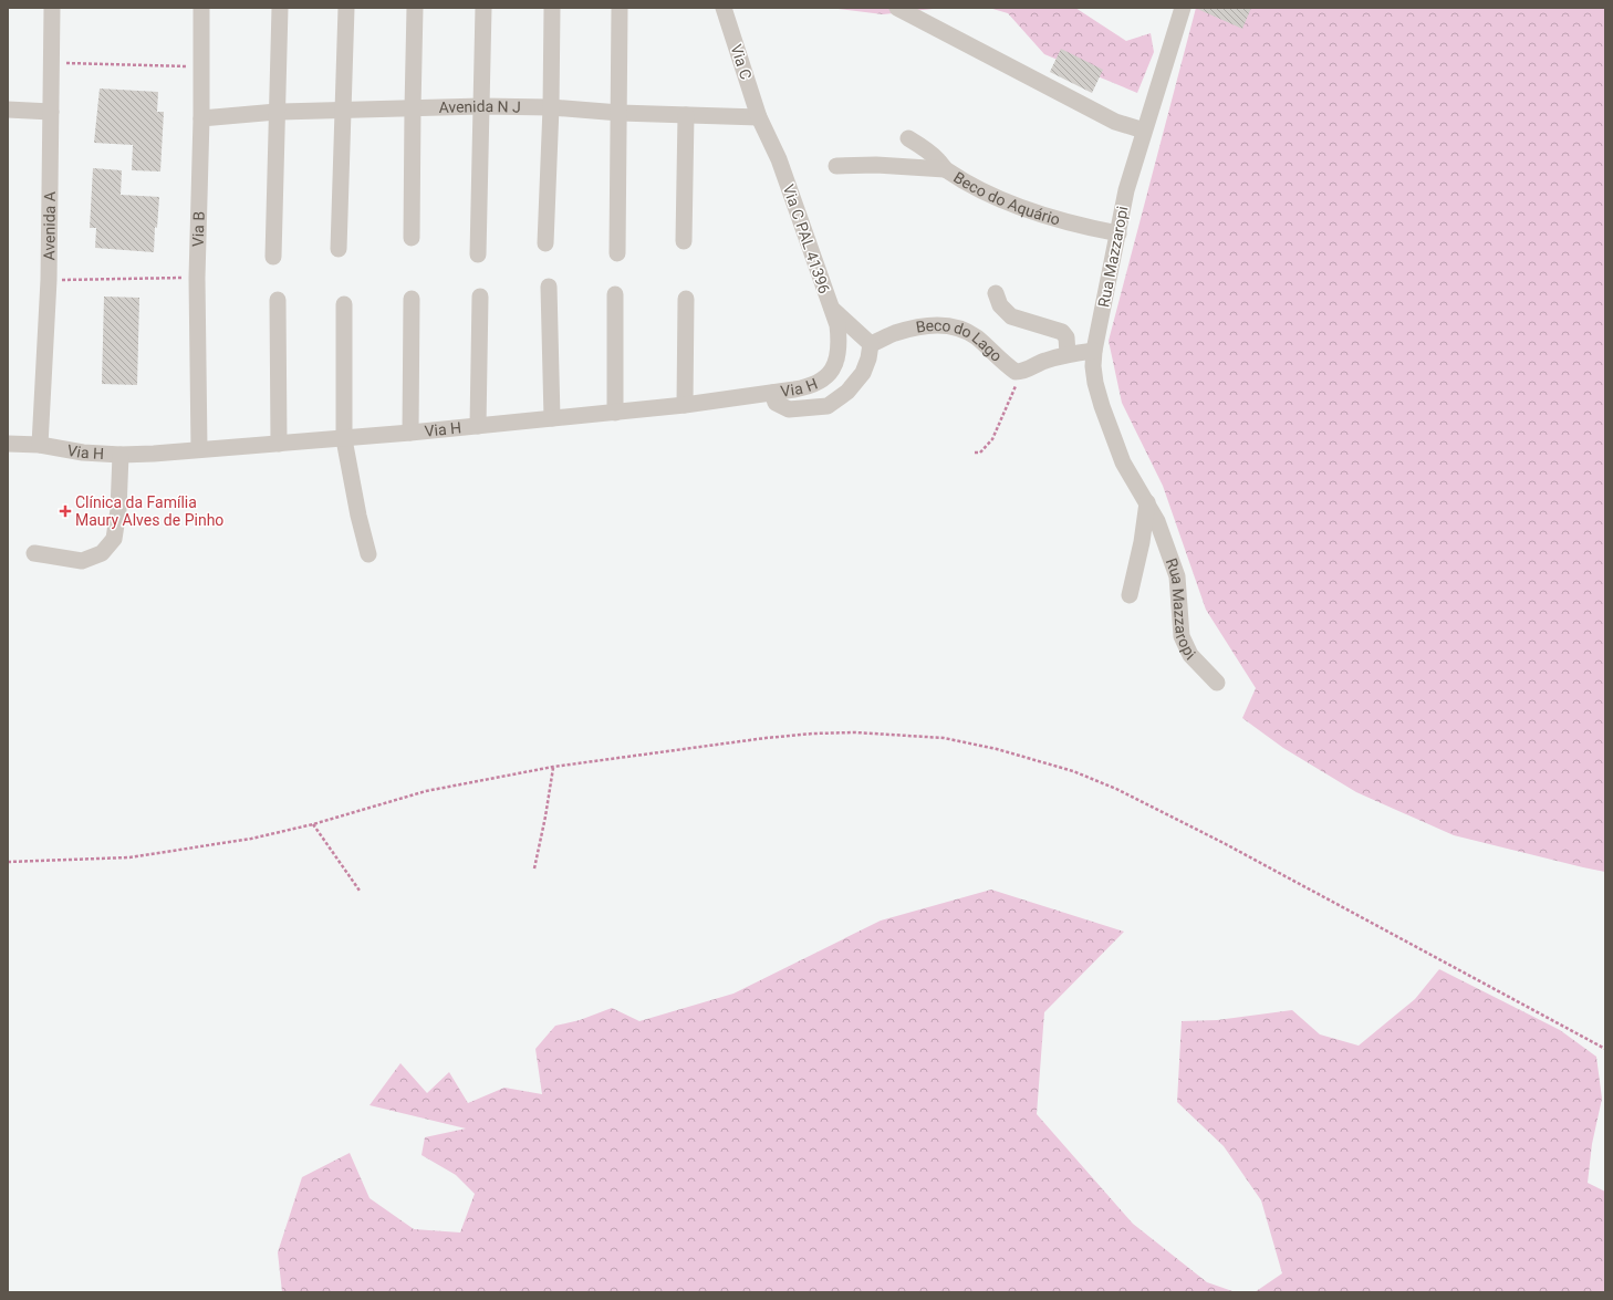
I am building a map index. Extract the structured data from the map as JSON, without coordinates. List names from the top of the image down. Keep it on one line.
{"streets":{"street":["Via C","Avenida N J","Beco do Aquário","Avenida A","Via B","Via C PAL 41396","Rua Mazzaropi","Beco do Lago","Via H"]},"crossings":[["Via C","Avenida N J"],["Via C","Via C PAL 41396"],["Avenida N J","Via B"],["Avenida N J","Via C PAL 41396"],["Beco do Aquário","Rua Mazzaropi"],["Avenida A","Via H"],["Via B","Via H"],["Via C PAL 41396","Via H"],["Rua Mazzaropi","Beco do Lago"]],"places":{"health":["Clínica da Família Maury Alves de Pinho"]}}
